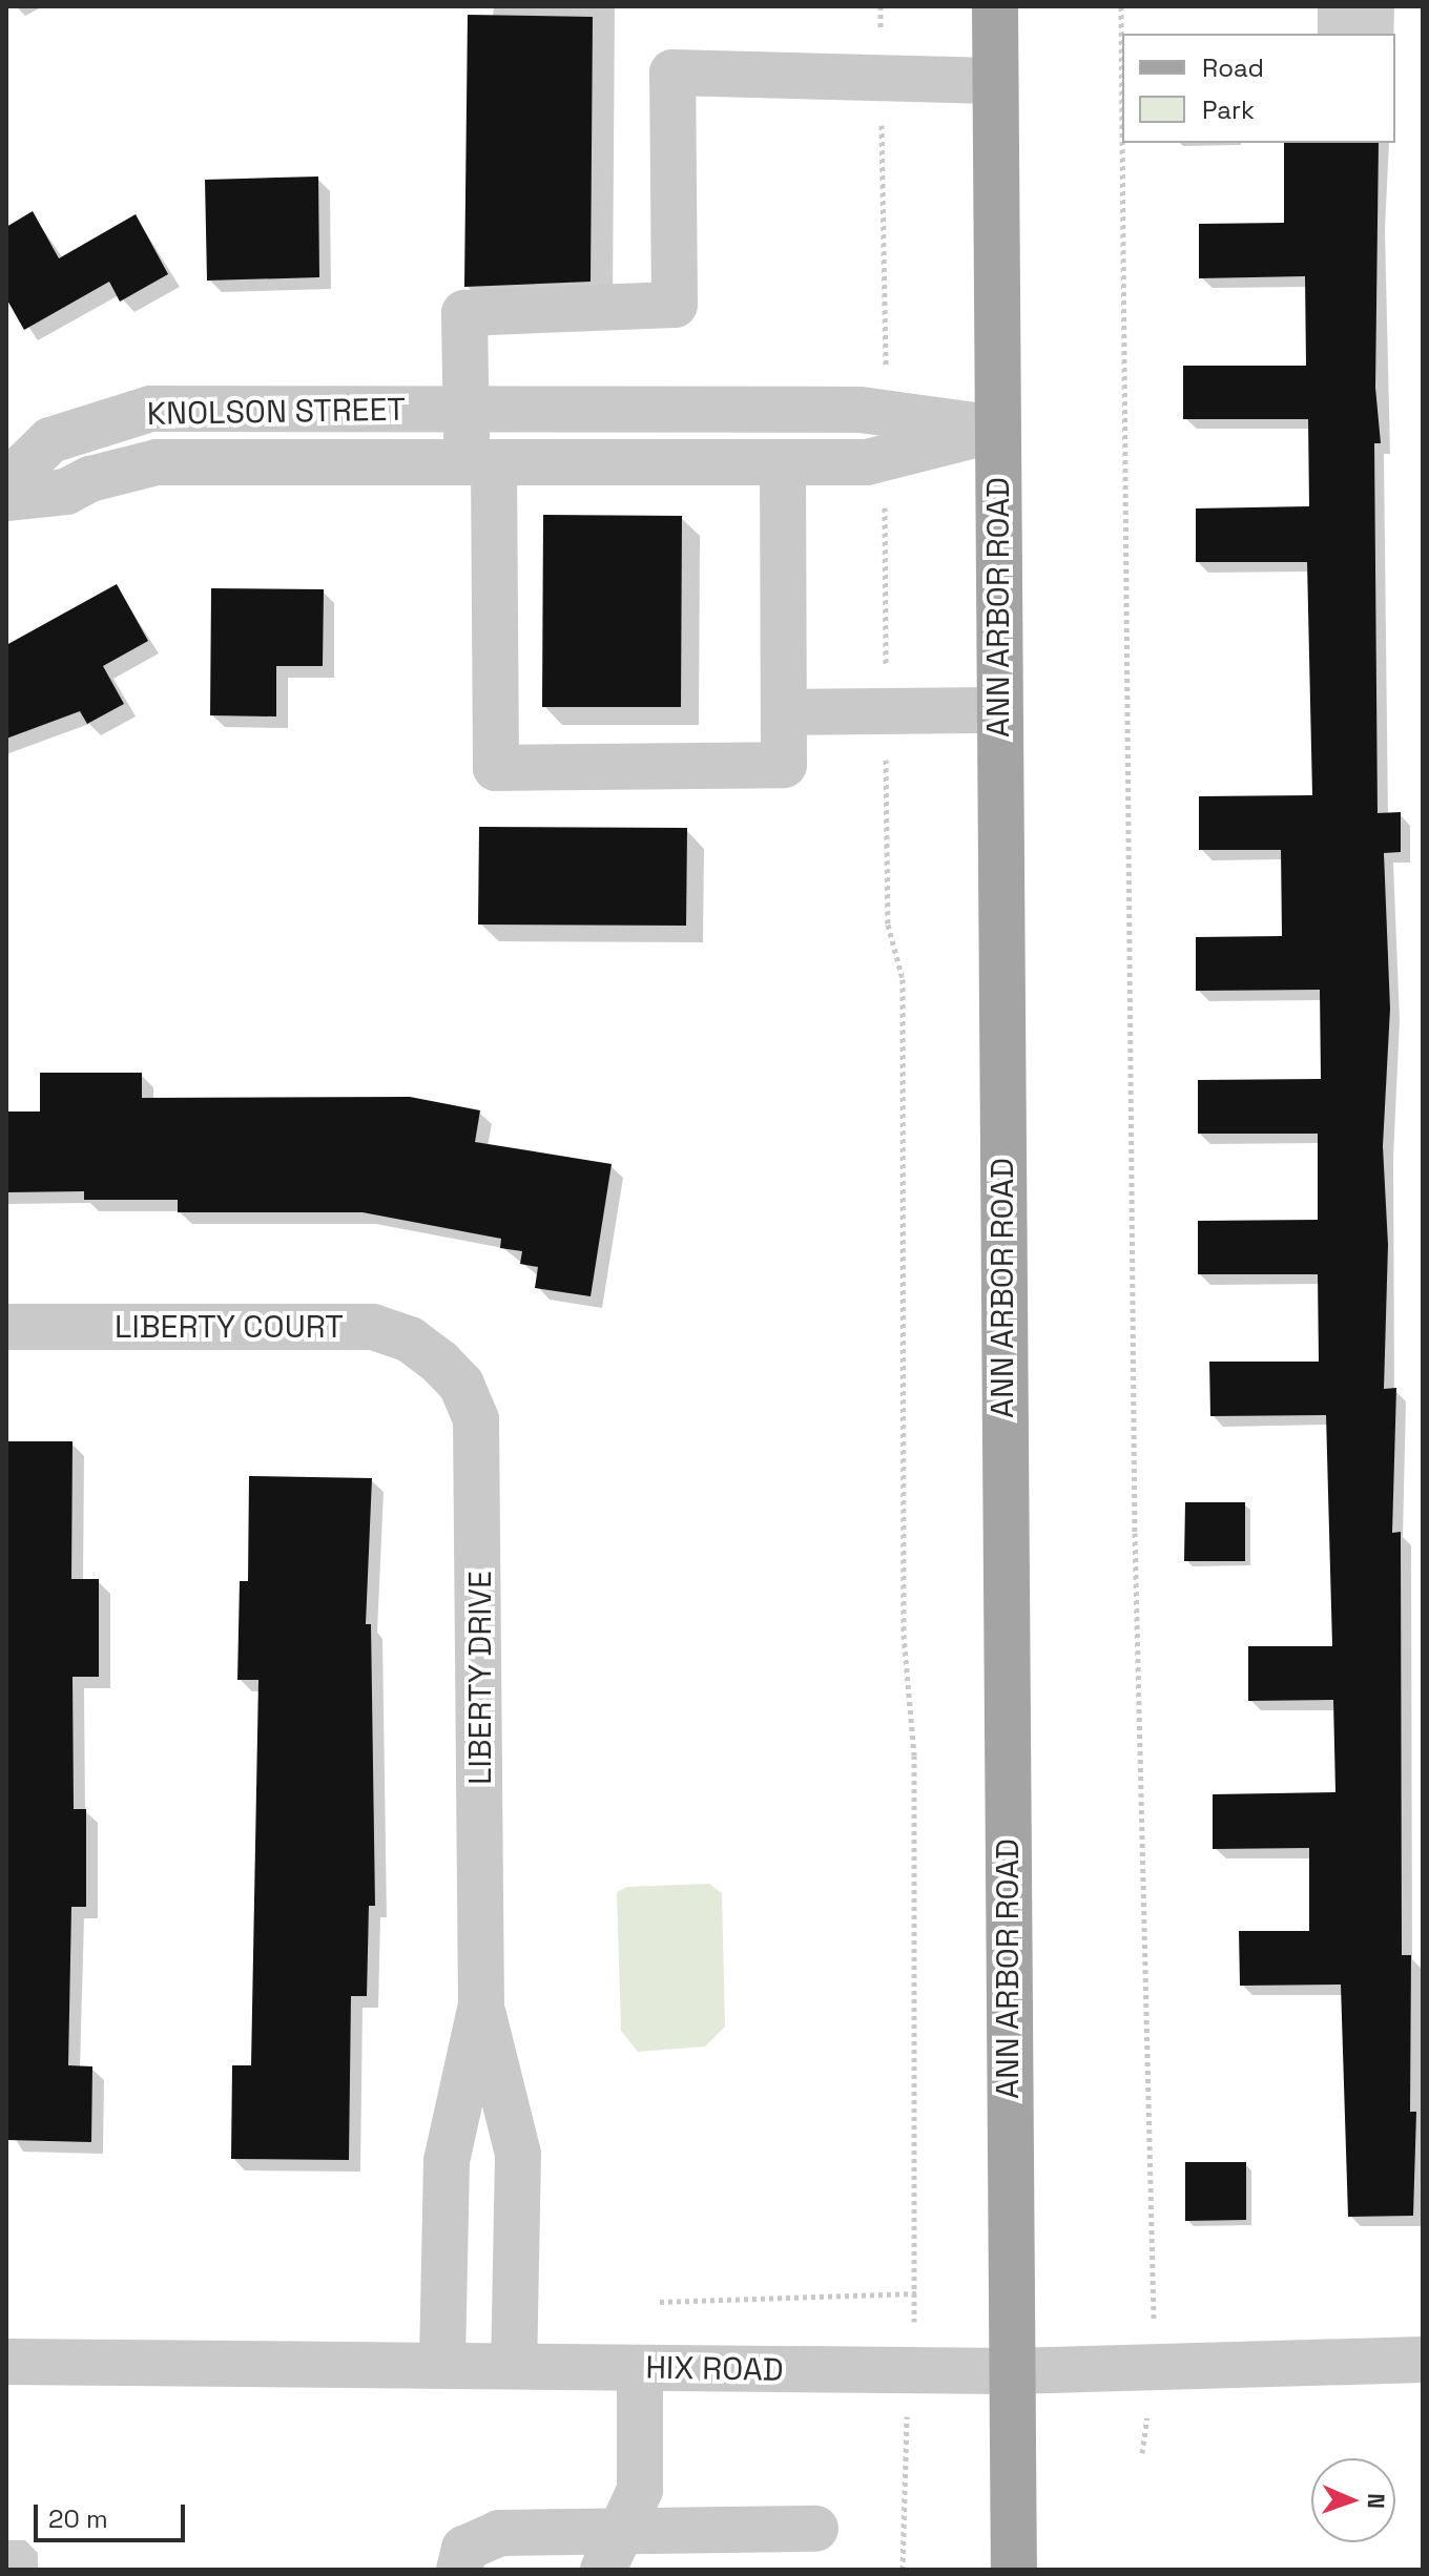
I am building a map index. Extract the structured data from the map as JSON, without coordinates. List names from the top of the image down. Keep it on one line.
{"streets":{"main road":["ANN ARBOR ROAD"],"street":["KNOLSON STREET","LIBERTY COURT","LIBERTY DRIVE","HIX ROAD"]},"crossings":[["KNOLSON STREET","ANN ARBOR ROAD"],["ANN ARBOR ROAD","HIX ROAD"],["LIBERTY COURT","LIBERTY DRIVE"]],"legend":["Road","Park"],"scale_bar":"20 m","north":"right"}
